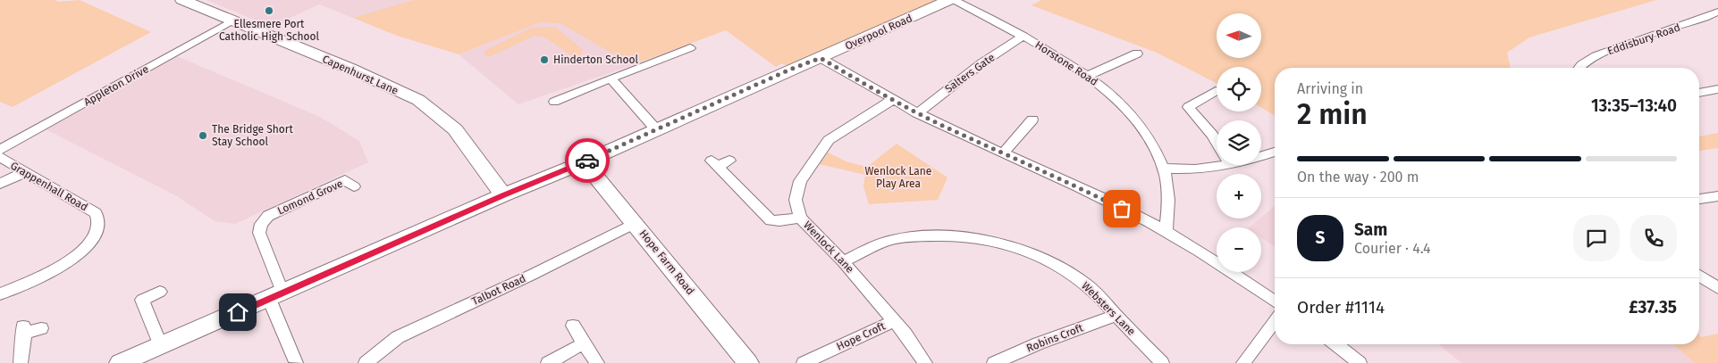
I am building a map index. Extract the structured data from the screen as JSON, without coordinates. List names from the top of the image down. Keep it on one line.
{"streets":{"street":["Overpool Road","Eddisbury Road","Horstone Road","Salters Gate","Capenhurst Lane","Appleton Drive","Grappenhall Road","Lomond Grove","Wenlock Lane","Hope Farm Road","Talbot Road","Websters Lane","Hope Croft","Robins Croft"]},"crossings":[["Overpool Road","Capenhurst Lane"],["Overpool Road","Lomond Grove"],["Overpool Road","Hope Farm Road"],["Horstone Road","Salters Gate"],["Capenhurst Lane","Appleton Drive"],["Wenlock Lane","Websters Lane"],["Wenlock Lane","Hope Croft"],["Hope Farm Road","Talbot Road"],["Websters Lane","Robins Croft"]],"parks":["Wenlock Lane Play Area"],"places":["Ellesmere Port Catholic High School","Hinderton School","The Bridge Short Stay School"],"north":"left","page":{"map_buttons":["+","−"],"heading":["2 min","Arriving in","13:35–13:40"],"panel":["Sam","Courier · 4.4","Order #1114","£37.35"],"bar":"On the way · 200 m","round":"S"}}
